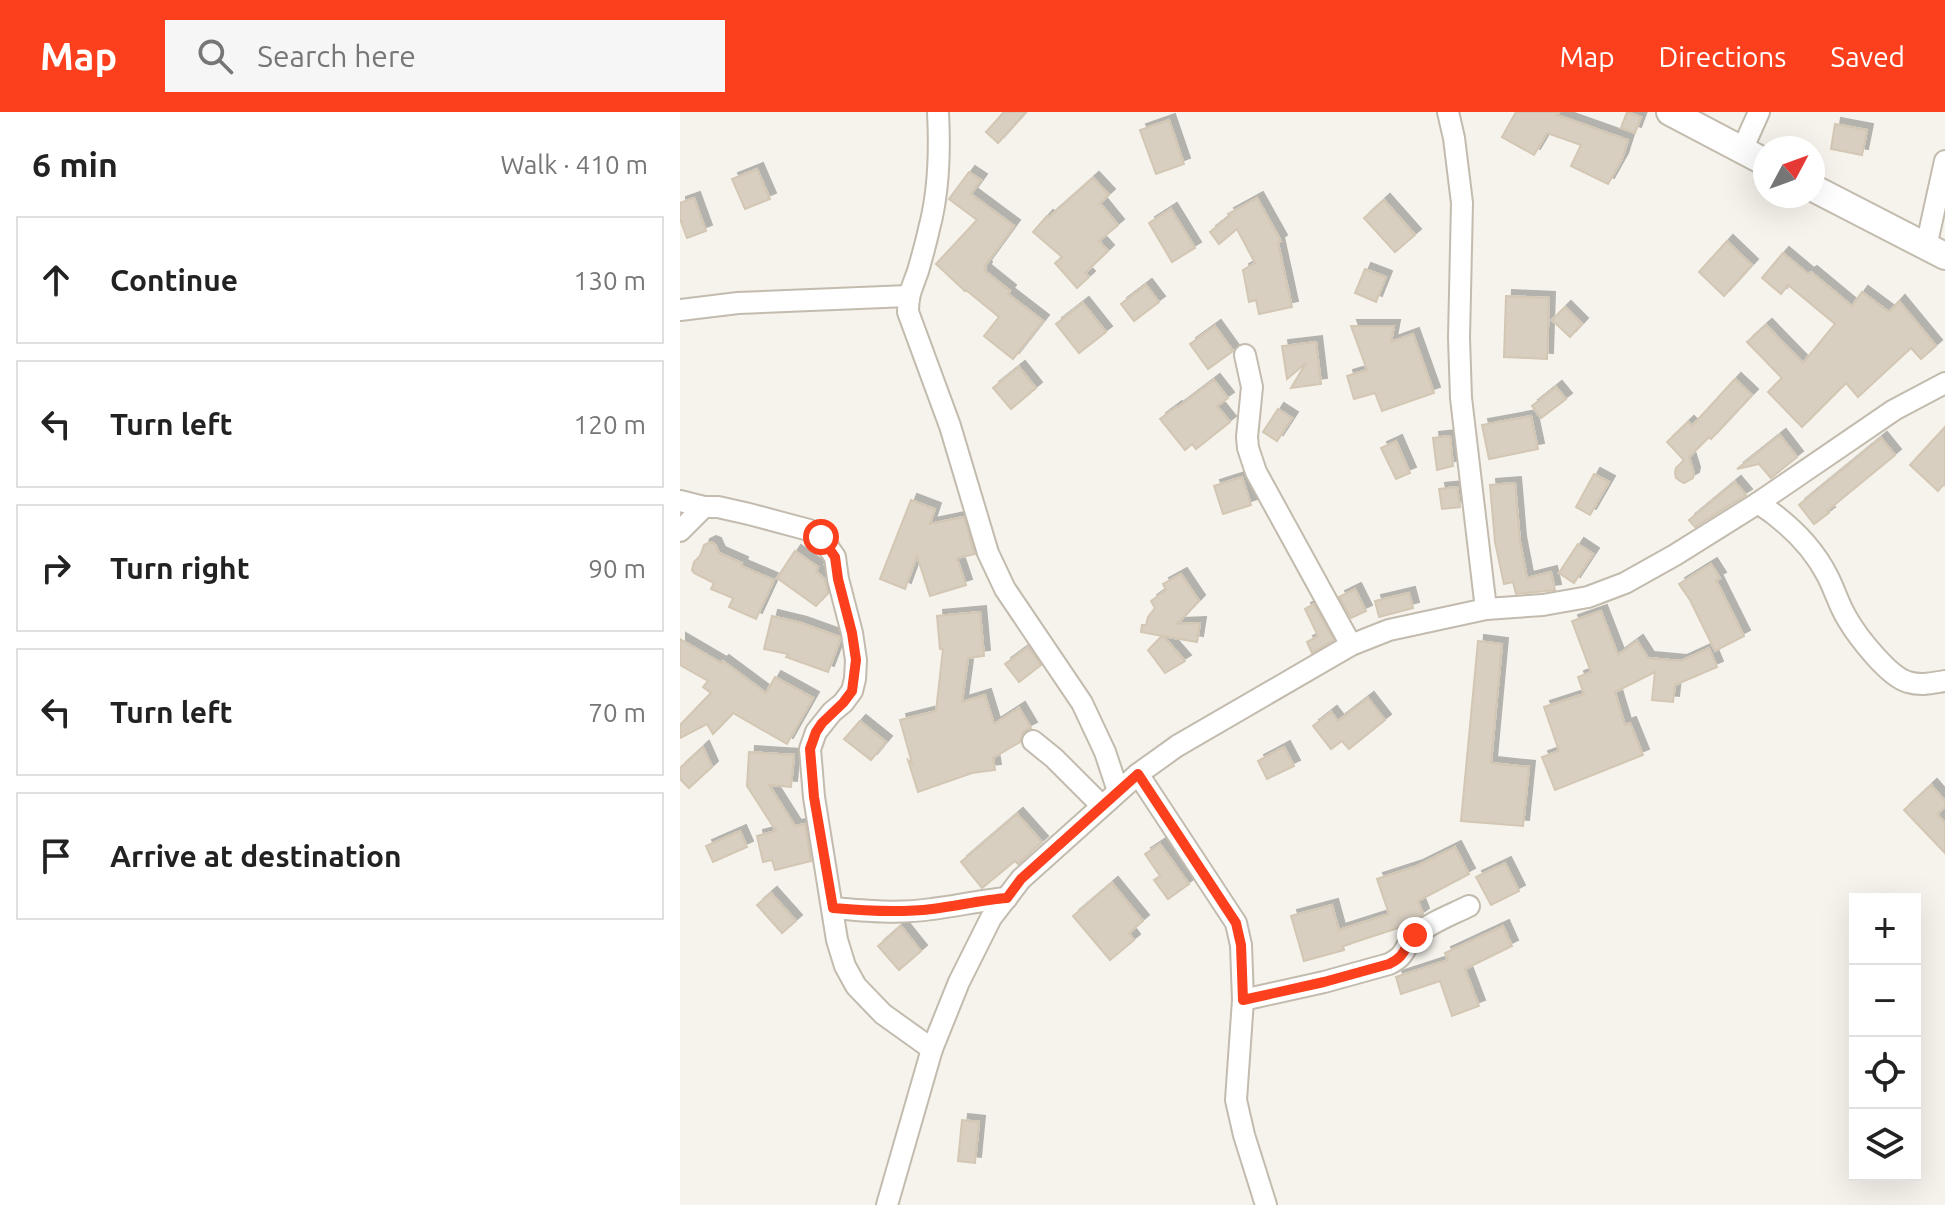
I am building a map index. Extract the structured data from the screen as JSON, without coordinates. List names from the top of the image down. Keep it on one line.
{"north":"top right","page":{"header":"Map","search":"Search here","nav":["Map","Directions","Saved"],"heading":["6 min","Walk · 410 m"],"list":[["Continue","130 m"],["Turn left","120 m"],["Turn right","90 m"],["Turn left","70 m"],"Arrive at destination"],"map_buttons":["+","−"]}}
